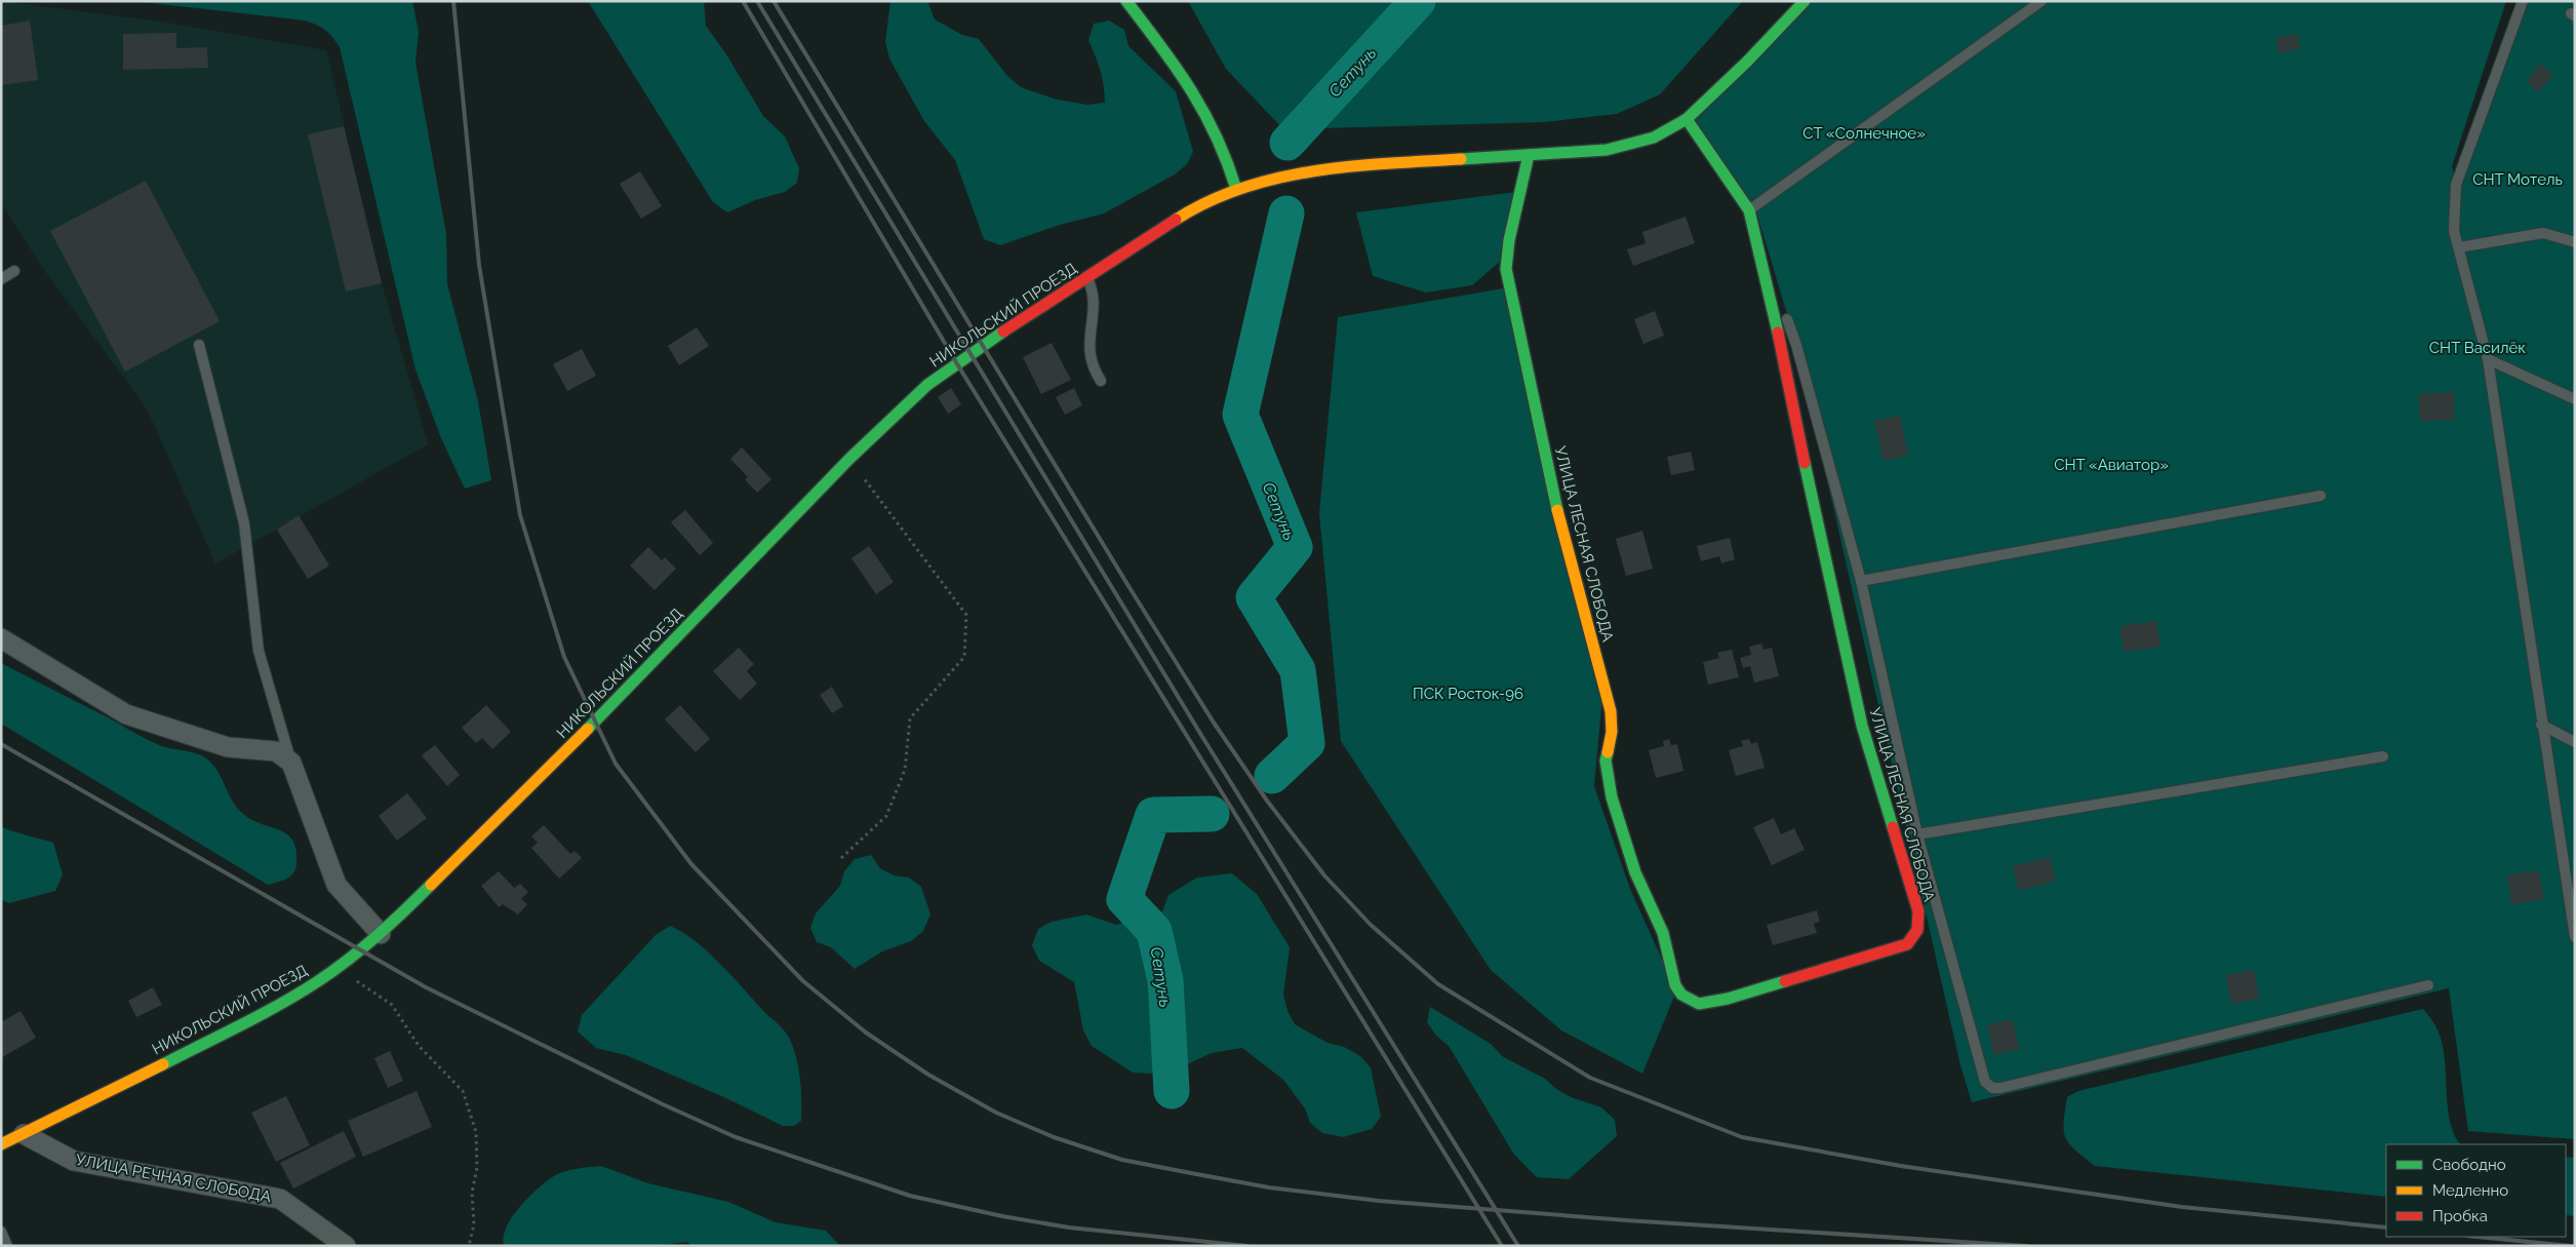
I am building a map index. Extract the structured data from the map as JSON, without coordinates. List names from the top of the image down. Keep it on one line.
{"streets":{"main road":["НИКОЛЬСКИЙ ПРОЕЗД","УЛИЦА ЛЕСНАЯ СЛОБОДА"],"street":["УЛИЦА РЕЧНАЯ СЛОБОДА"]},"crossings":[["НИКОЛЬСКИЙ ПРОЕЗД","УЛИЦА ЛЕСНАЯ СЛОБОДА"],["НИКОЛЬСКИЙ ПРОЕЗД","УЛИЦА РЕЧНАЯ СЛОБОДА"]],"water":["Сетунь"],"parks":["СТ «Солнечное»","СНТ Мотель","СНТ Василёк","СНТ «Авиатор»","ПСК Росток-96"],"legend":["Свободно","Медленно","Пробка"]}
